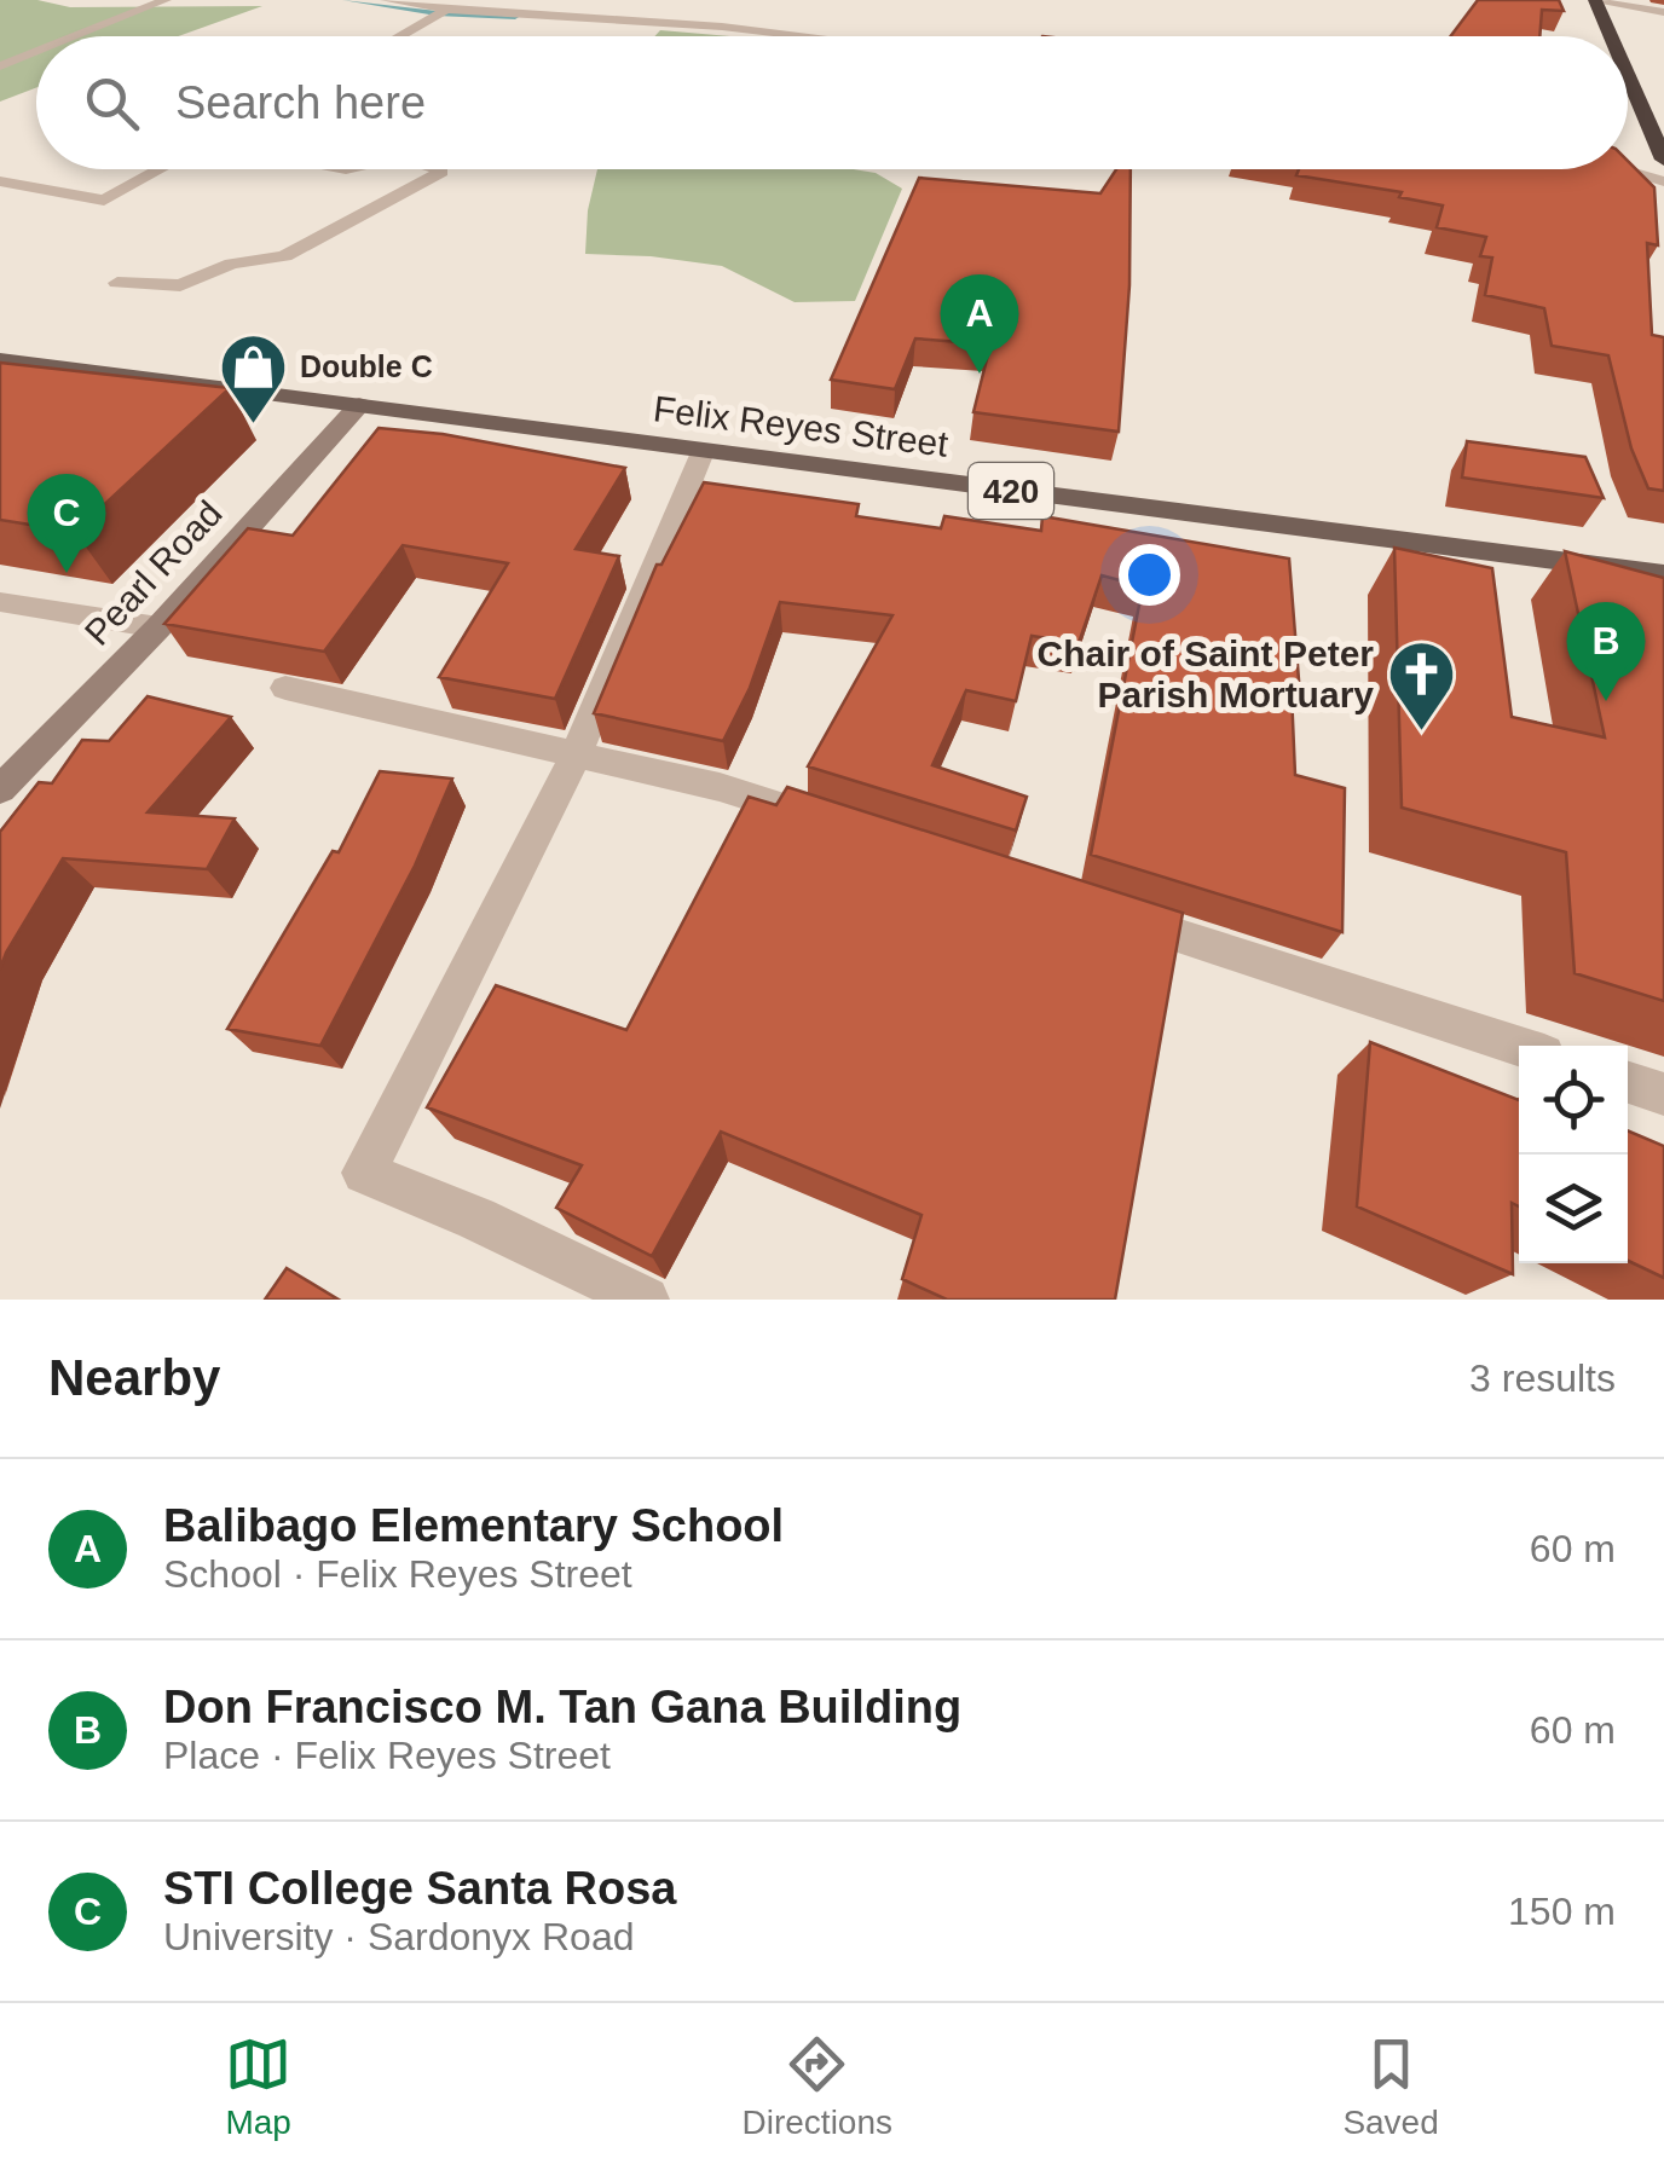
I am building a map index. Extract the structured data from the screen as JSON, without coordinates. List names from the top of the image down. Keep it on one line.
{"streets":{"main road":["Felix Reyes Street","420"],"street":["Pearl Road"]},"crossings":[["Felix Reyes Street","Pearl Road"]],"places":{"shop":["Double C"],"church":["Chair of Saint Peter Parish Mortuary"]},"page":{"search":"Search here","pins":["A","C","B"],"heading":["Nearby","3 results"],"list":[{"mark":"A","name":"Balibago Elementary School","note":"School · Felix Reyes Street","value":"60 m"},{"mark":"B","name":"Don Francisco M. Tan Gana Building","note":"Place · Felix Reyes Street","value":"60 m"},{"mark":"C","name":"STI College Santa Rosa","note":"University · Sardonyx Road","value":"150 m"}],"nav":["Map","Directions","Saved"]}}
